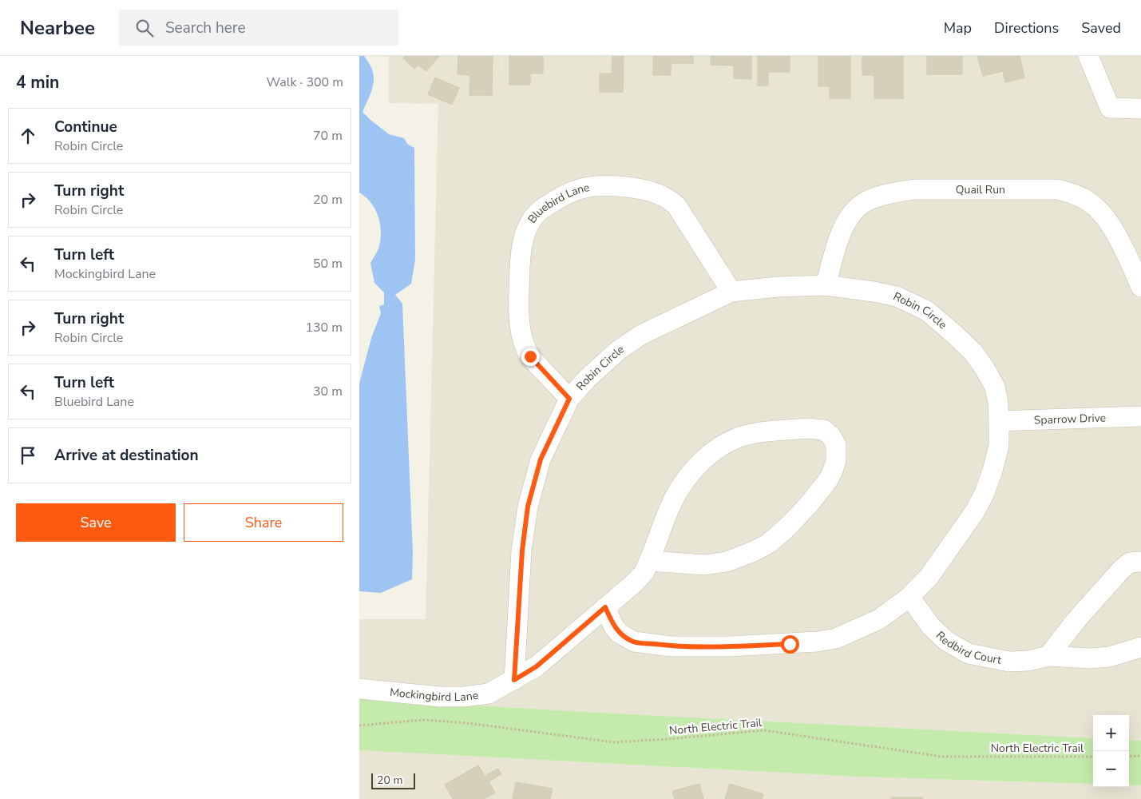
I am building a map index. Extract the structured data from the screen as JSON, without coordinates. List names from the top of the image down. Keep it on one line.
{"streets":{"street":["Quail Run","Bluebird Lane","Robin Circle","Sparrow Drive","Redbird Court","Mockingbird Lane"],"path":["North Electric Trail"]},"crossings":[["Quail Run","Robin Circle"],["Bluebird Lane","Robin Circle"],["Robin Circle","Sparrow Drive"],["Robin Circle","Redbird Court"],["Robin Circle","Mockingbird Lane"]],"scale_bar":"20 m","page":{"header":"Nearbee","search":"Search here","nav":["Map","Directions","Saved"],"heading":["4 min","Walk · 300 m"],"list":[["Continue","Robin Circle","70 m"],["Turn right","Robin Circle","20 m"],["Turn left","Mockingbird Lane","50 m"],["Turn right","Robin Circle","130 m"],["Turn left","Bluebird Lane","30 m"],"Arrive at destination"],"buttons":["Save","Share"],"map_buttons":["+","−"],"scale":"20 m"}}
